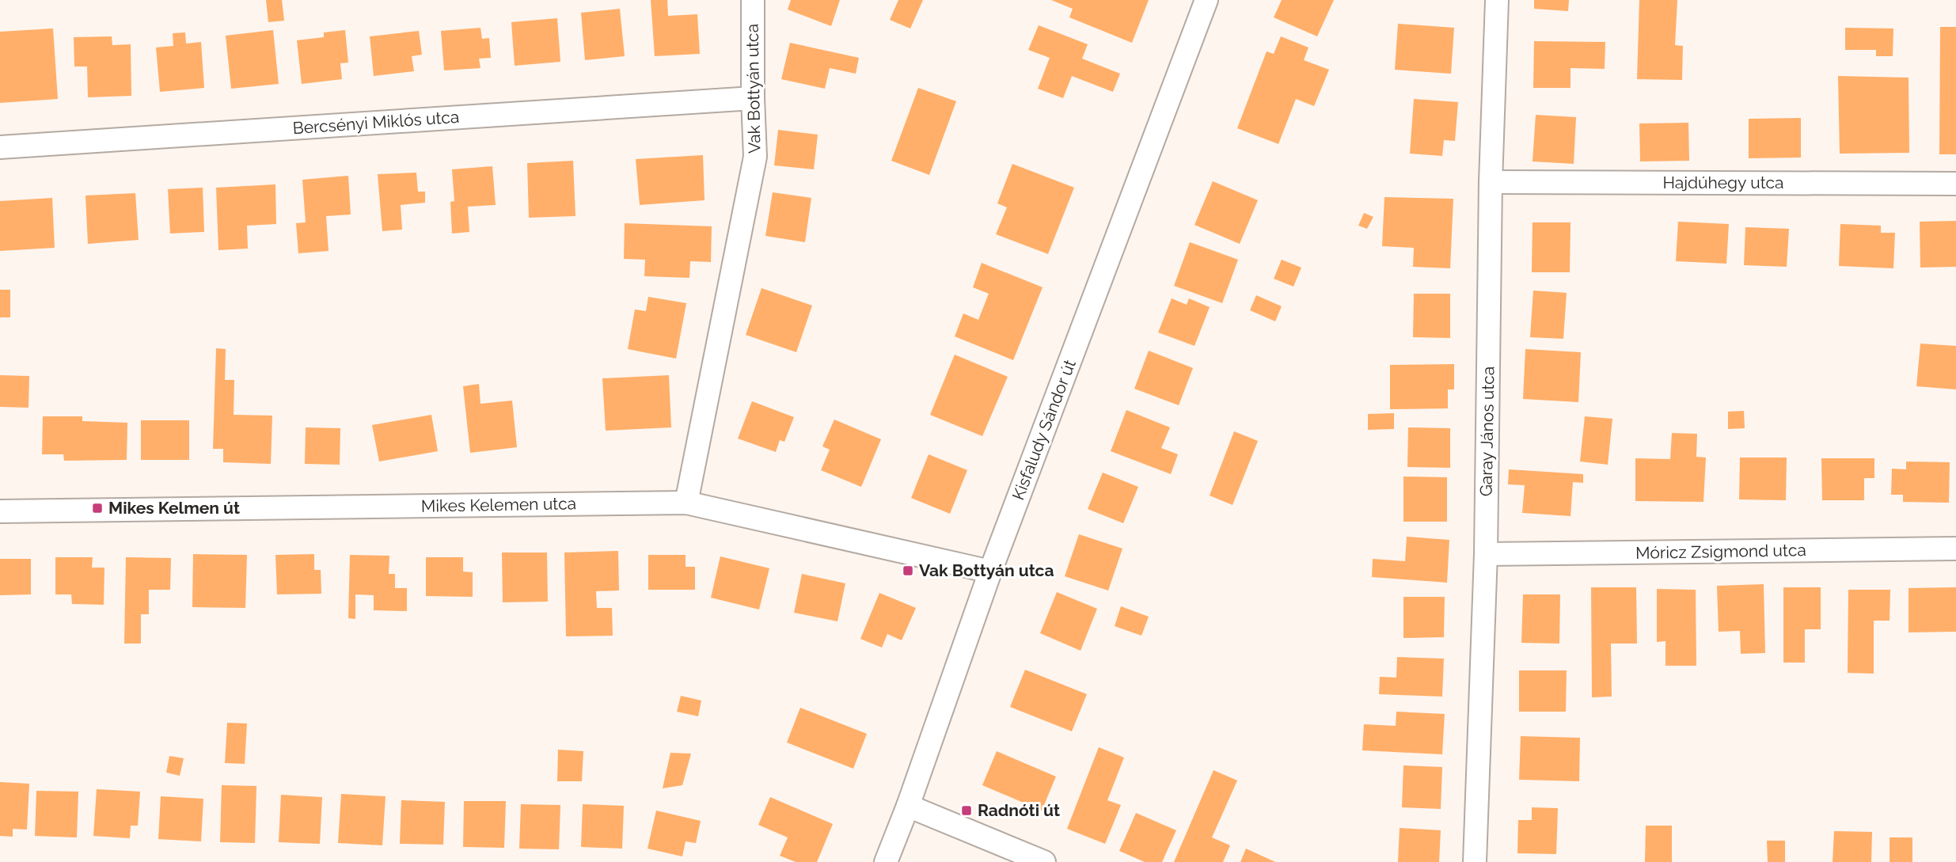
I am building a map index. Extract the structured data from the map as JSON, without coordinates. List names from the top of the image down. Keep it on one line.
{"streets":{"street":["Vak Bottyán utca","Bercsényi Miklós utca","Hajdúhegy utca","Kisfaludy Sándor út","Garay János utca","Mikes Kelemen utca","Móricz Zsigmond utca"]},"crossings":[["Vak Bottyán utca","Bercsényi Miklós utca"],["Vak Bottyán utca","Mikes Kelemen utca"],["Hajdúhegy utca","Garay János utca"],["Kisfaludy Sándor út","Mikes Kelemen utca"],["Garay János utca","Móricz Zsigmond utca"]],"places":{"transit":["Mikes Kelmen út","Vak Bottyán utca","Radnóti út"]}}
